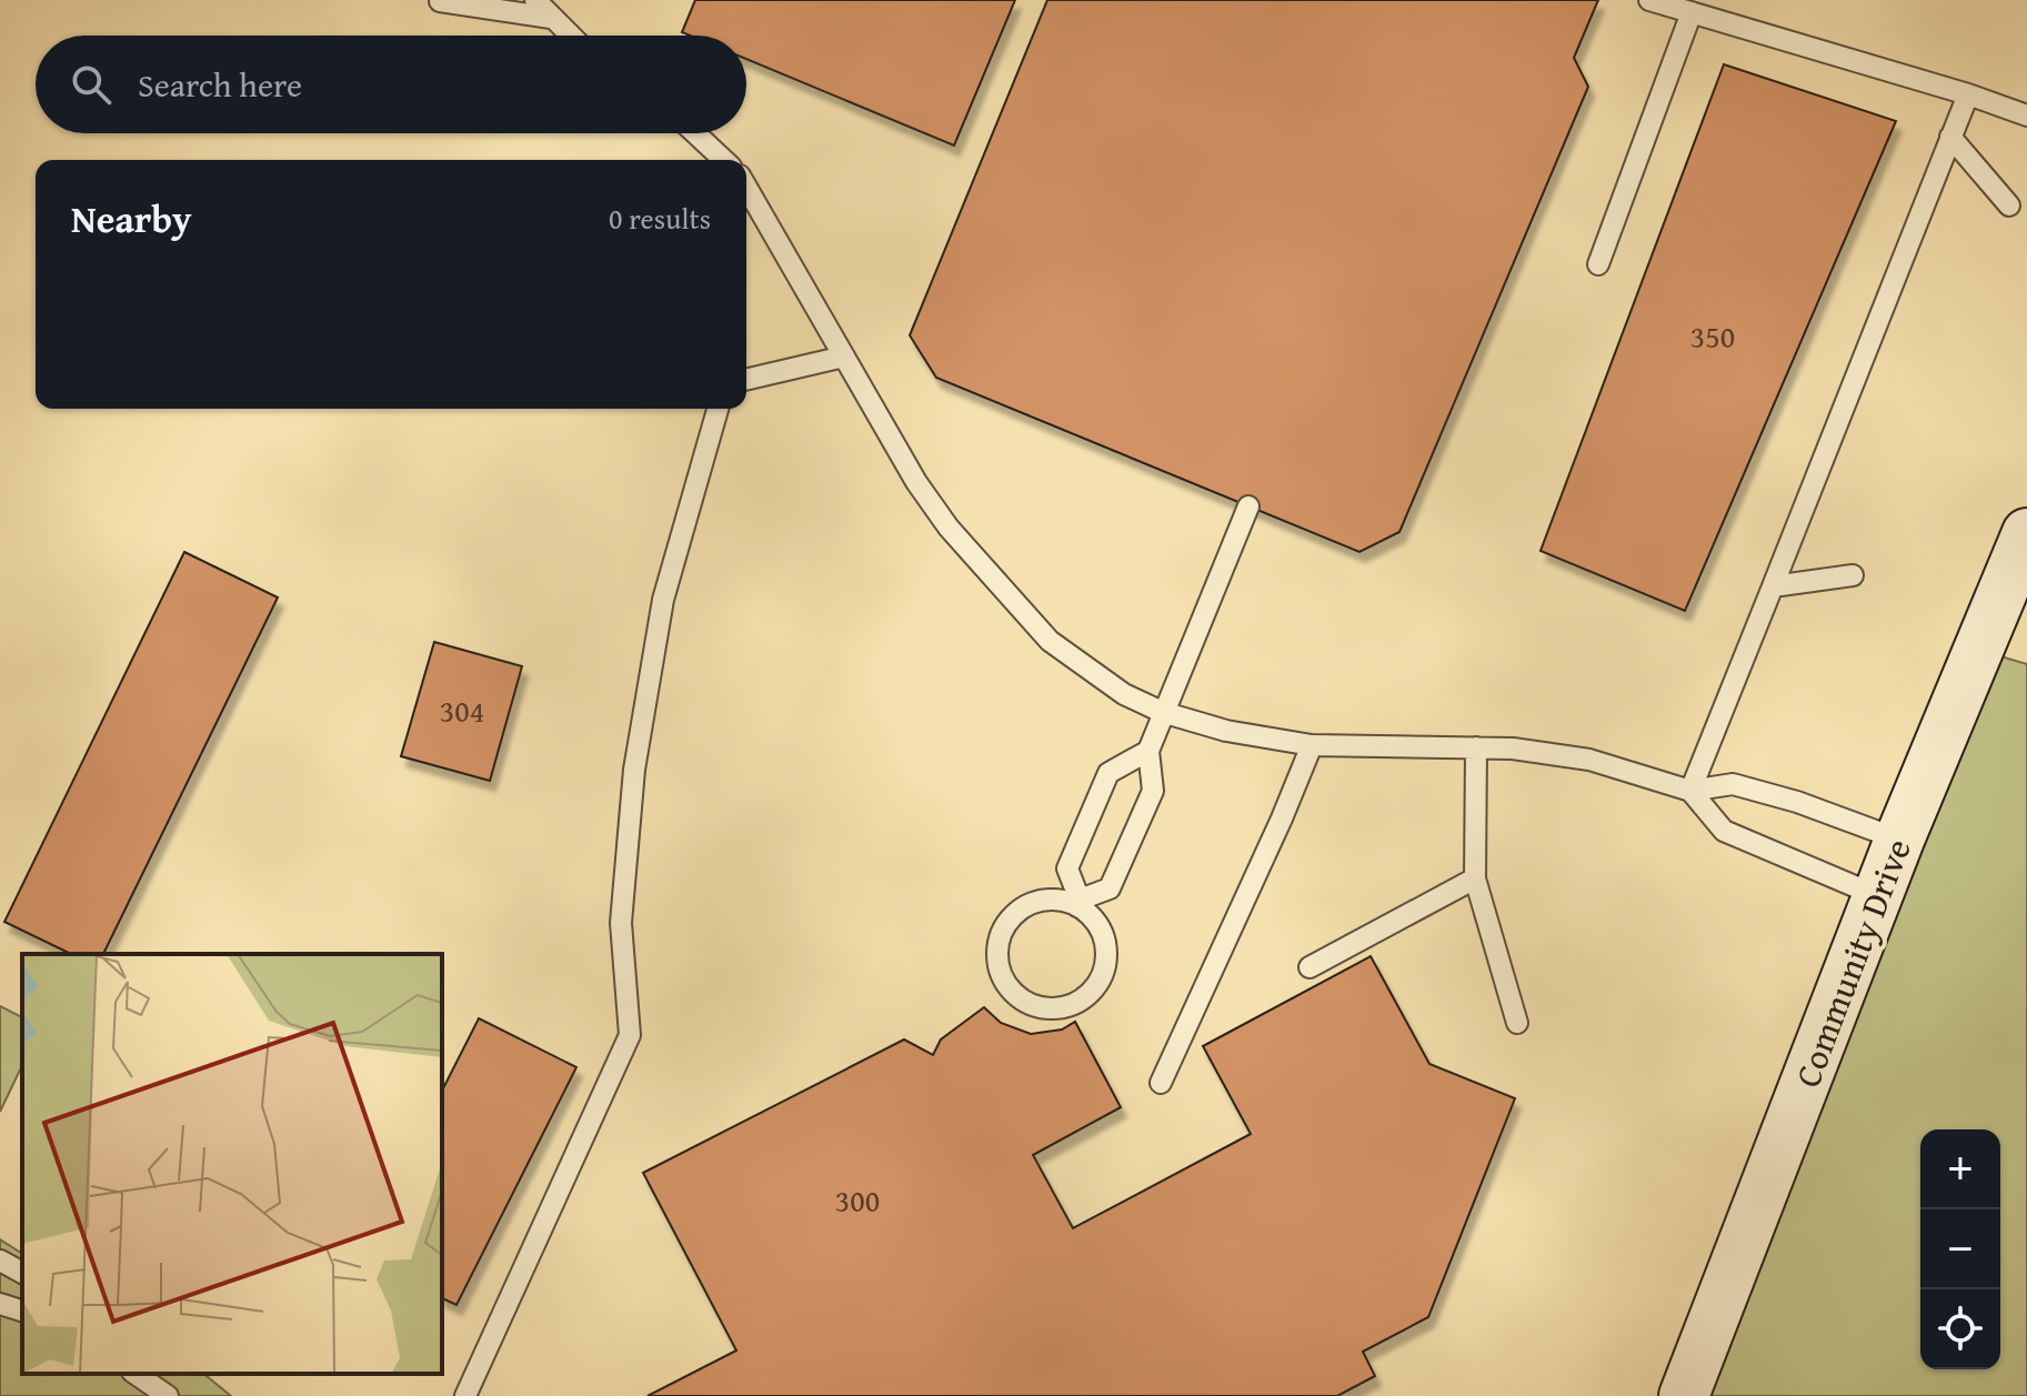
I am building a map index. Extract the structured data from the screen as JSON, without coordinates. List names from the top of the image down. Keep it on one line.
{"streets":{"main road":["Community Drive"]},"house_numbers":["350","304","300"],"page":{"search":"Search here","heading":["Nearby","0 results"],"map_buttons":["+","−"]}}
